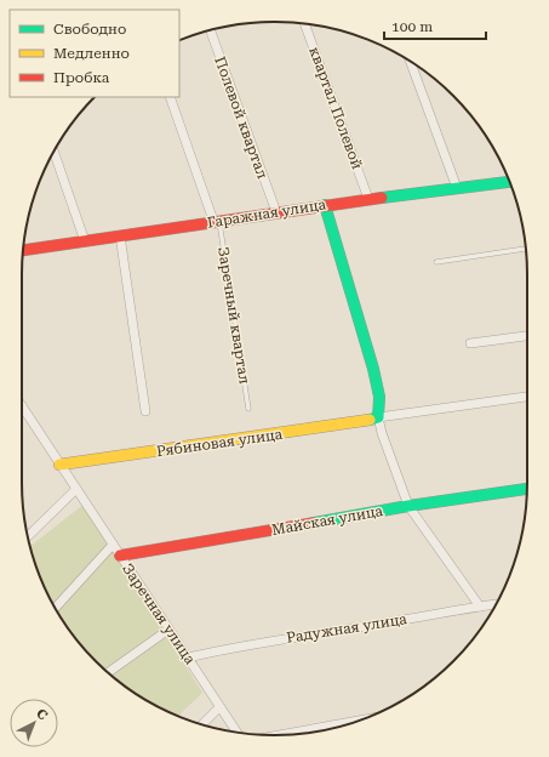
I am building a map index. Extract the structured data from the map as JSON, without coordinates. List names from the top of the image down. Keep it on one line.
{"streets":{"street":["квартал Полевой","Полевой квартал","Гаражная улица","Рябиновая улица","Майская улица","Заречная улица","Радужная улица"],"lane":["Заречный квартал"]},"crossings":[["квартал Полевой","Гаражная улица"],["Полевой квартал","Гаражная улица"],["Гаражная улица","Заречный квартал"],["Рябиновая улица","Заречная улица"],["Майская улица","Заречная улица"],["Заречная улица","Радужная улица"]],"legend":["Свободно","Медленно","Пробка"],"scale_bar":"100 m","north":"top right"}
